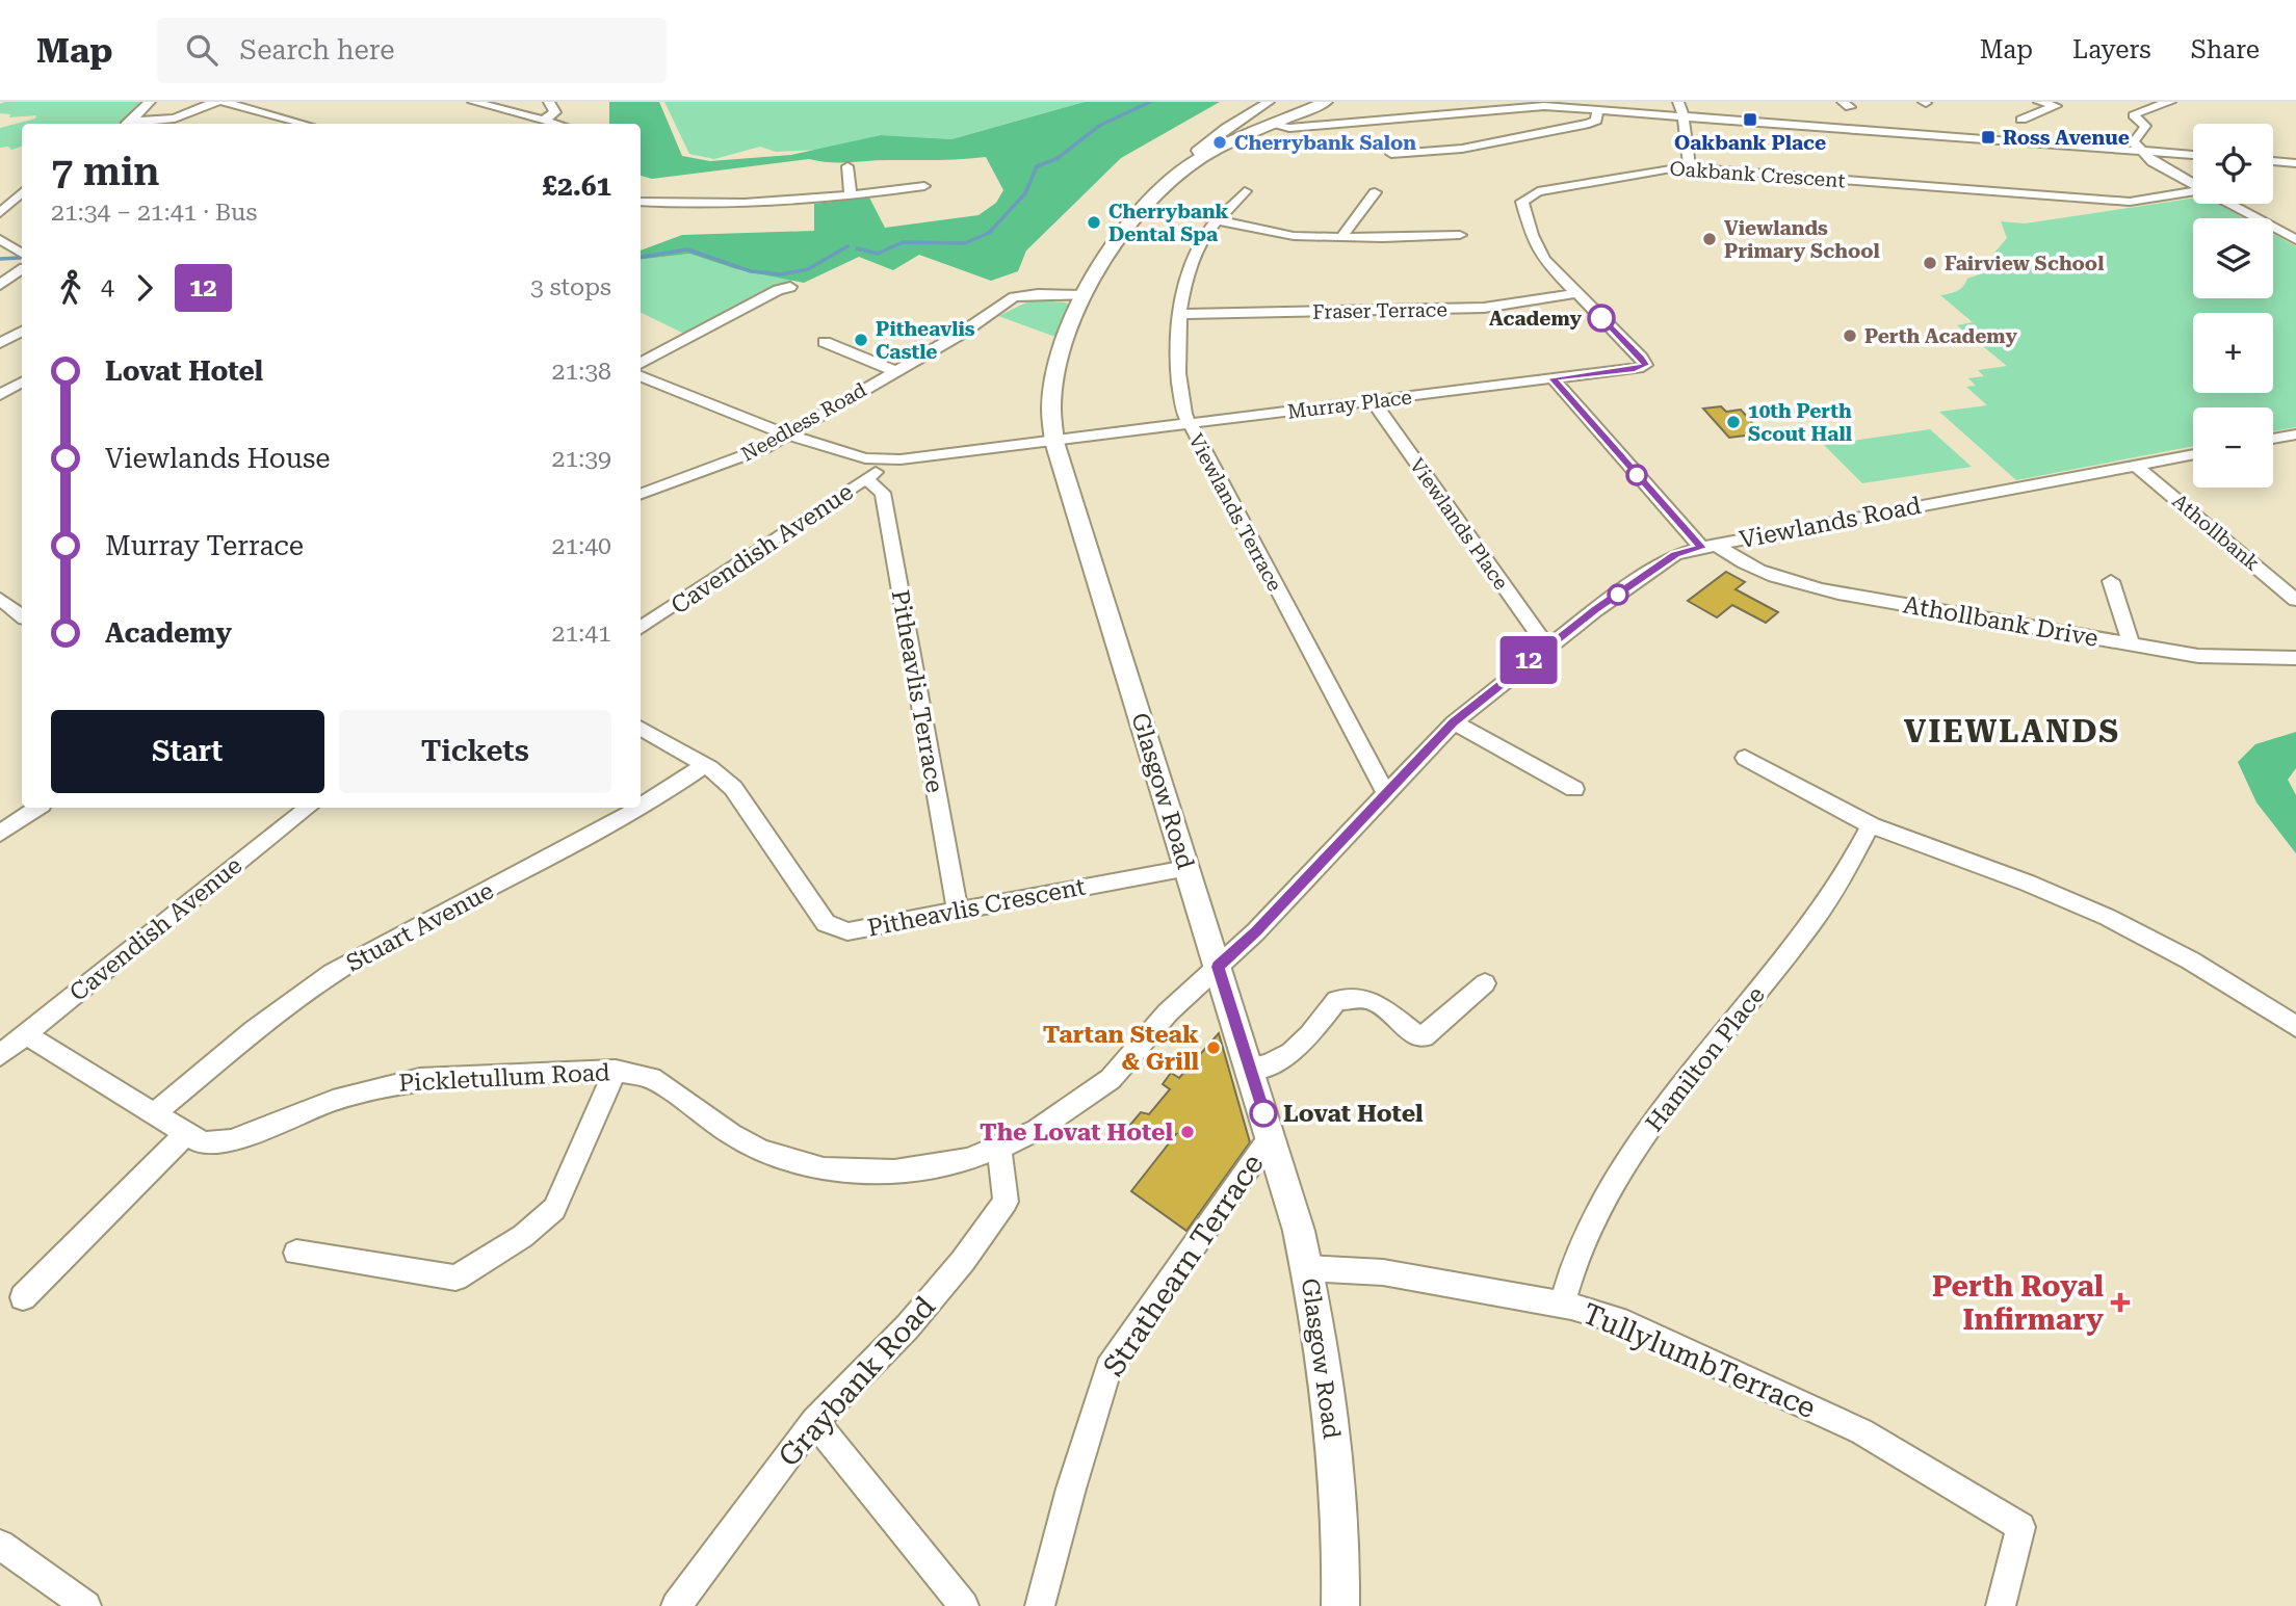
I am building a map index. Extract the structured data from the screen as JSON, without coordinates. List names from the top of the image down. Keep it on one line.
{"streets":{"main road":["Glasgow Road"],"street":["Oakbank Crescent","Fraser Terrace","Murray Place","Needless Road","Viewlands Terrace","Viewlands Road","Viewlands Place","Athollbank","Cavendish Avenue","Athollbank Drive","Pitheavlis Terrace","Pitheavlis Crescent","Stuart Avenue","Hamilton Place","Pickletullum Road","Strathearn Terrace","TullylumbTerrace","Graybank Road"]},"crossings":[["Oakbank Crescent","Fraser Terrace"],["Oakbank Crescent","Murray Place"],["Fraser Terrace","Viewlands Terrace"],["Murray Place","Viewlands Terrace"],["Murray Place","Viewlands Place"],["Murray Place","Athollbank Drive"],["Murray Place","Glasgow Road"],["Needless Road","Glasgow Road"],["Viewlands Terrace","Viewlands Road"],["Viewlands Road","Viewlands Place"],["Viewlands Road","Athollbank"],["Viewlands Road","Athollbank Drive"],["Viewlands Road","Glasgow Road"],["Viewlands Road","Pickletullum Road"],["Cavendish Avenue","Pitheavlis Terrace"],["Cavendish Avenue","Pickletullum Road"],["Pitheavlis Terrace","Pitheavlis Crescent"],["Glasgow Road","Pitheavlis Crescent"],["Glasgow Road","Pickletullum Road"],["Glasgow Road","Strathearn Terrace"],["Glasgow Road","TullylumbTerrace"],["Pitheavlis Crescent","Stuart Avenue"],["Stuart Avenue","Pickletullum Road"],["Hamilton Place","TullylumbTerrace"],["Pickletullum Road","Graybank Road"]],"districts":["VIEWLANDS"],"places":{"transit":["Oakbank Place","Ross Avenue"],"other":["Cherrybank Salon","Cherrybank Dental Spa","Viewlands Primary School","Fairview School","Academy","Perth Academy","Pitheavlis Castle","10th Perth Scout Hall","Tartan Steak & Grill","Lovat Hotel","The Lovat Hotel"],"health":["Perth Royal Infirmary"]},"lines":["bus line 12"],"page":{"header":"Map","search":"Search here","nav":["Map","Layers","Share"],"on_map":"12","map_buttons":["+","−"],"heading":["7 min","21:34 – 21:41 · Bus","£2.61"],"legs":["4","12","3 stops"],"list":[{"name":"Lovat Hotel","value":"21:38"},{"name":"Viewlands House","value":"21:39"},{"name":"Murray Terrace","value":"21:40"},{"name":"Academy","value":"21:41"}],"buttons":["Start","Tickets"]}}
